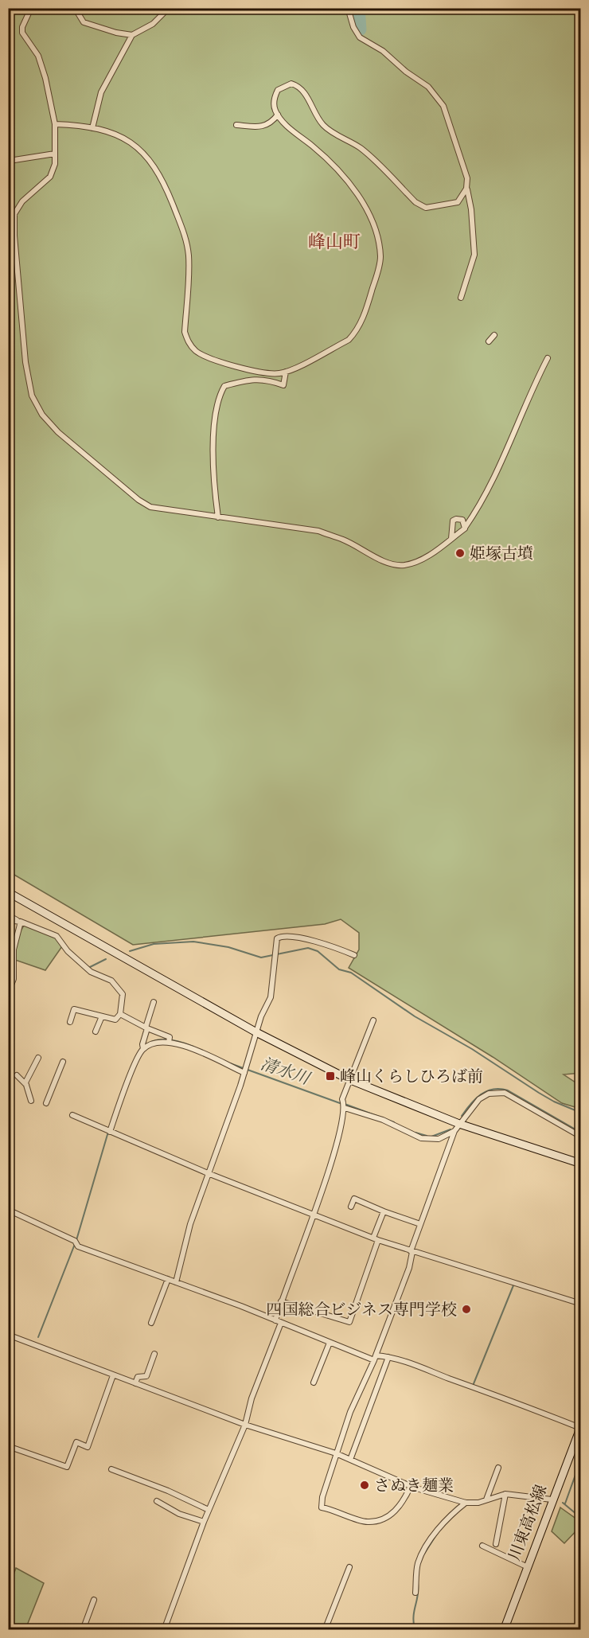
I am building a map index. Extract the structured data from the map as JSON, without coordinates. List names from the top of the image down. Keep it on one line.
{"streets":{"street":["川東高松線"]},"districts":["峰山町"],"water":["清水川"],"places":{"other":["姫塚古墳","四国総合ビジネス専門学校","さぬき麺業"],"transit":["峰山くらしひろば前"]}}
